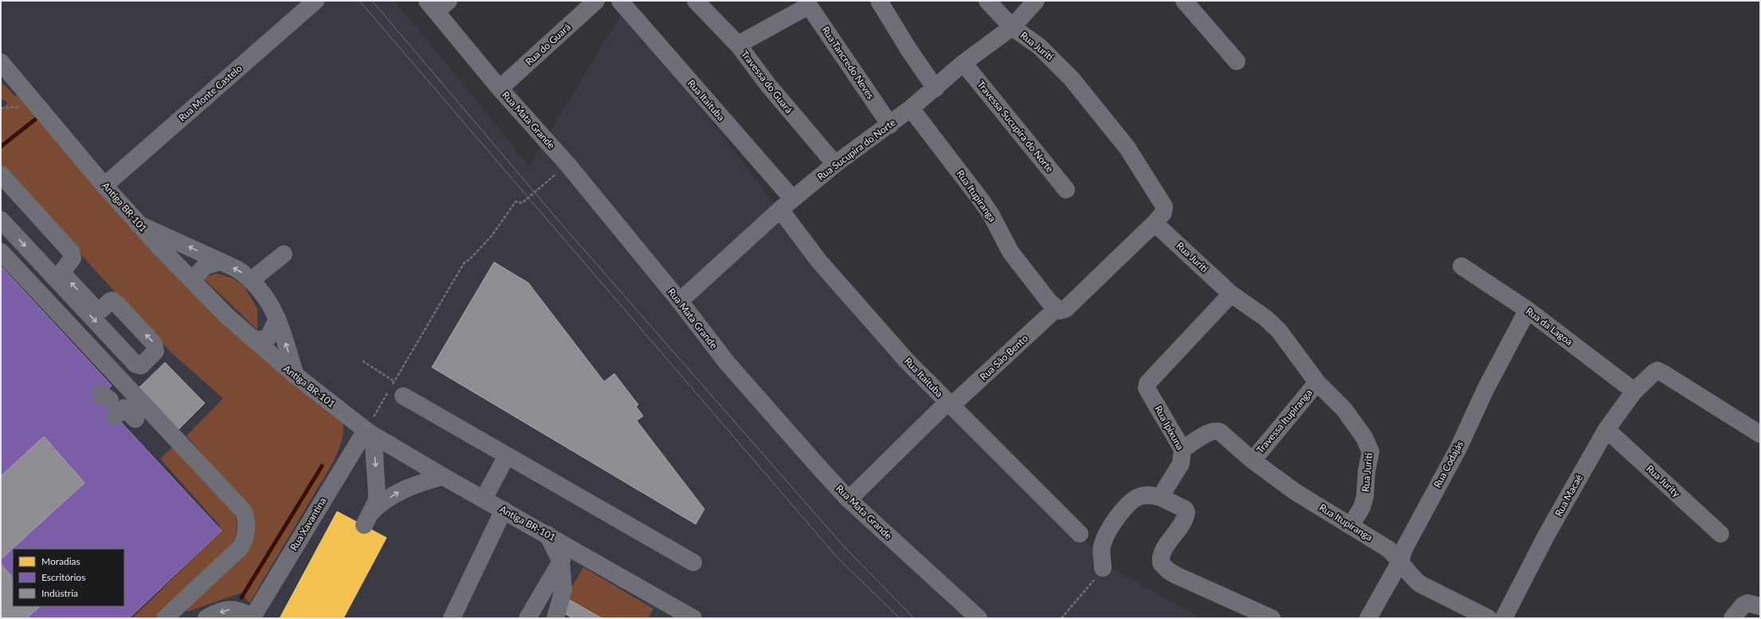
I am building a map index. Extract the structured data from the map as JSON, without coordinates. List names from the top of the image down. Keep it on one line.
{"streets":{"main road":["Antiga BR-101"],"street":["Rua do Guará","Rua Juriti","Rua Tancredo Neves","Travessa do Guará","Rua Monte Castelo","Rua Itaituba","Rua Mata Grande","Travessa Sucupira do Norte","Rua Sucupira do Norte","Rua Itupiranga","Rua da Lagoa","Rua São Bento","Travessa Itupiranga","Rua Ipixuna","Rua Codajás","Rua Jurity","Rua Macaé","Rua Xavantina"]},"crossings":[["Rua do Guará","Rua Mata Grande"],["Rua Juriti","Rua Sucupira do Norte"],["Rua Juriti","Rua Itupiranga"],["Rua Juriti","Rua São Bento"],["Rua Juriti","Travessa Itupiranga"],["Rua Juriti","Rua Ipixuna"],["Rua Tancredo Neves","Rua Sucupira do Norte"],["Travessa do Guará","Rua Sucupira do Norte"],["Rua Monte Castelo","Antiga BR-101"],["Rua Itaituba","Rua Sucupira do Norte"],["Rua Itaituba","Rua São Bento"],["Rua Mata Grande","Rua Sucupira do Norte"],["Rua Mata Grande","Rua São Bento"],["Travessa Sucupira do Norte","Rua Sucupira do Norte"],["Rua Sucupira do Norte","Rua Itupiranga"],["Rua Itupiranga","Rua São Bento"],["Rua Itupiranga","Travessa Itupiranga"],["Rua Itupiranga","Rua Ipixuna"],["Rua Itupiranga","Rua Codajás"],["Antiga BR-101","Rua Xavantina"],["Rua da Lagoa","Rua Codajás"],["Rua da Lagoa","Rua Macaé"],["Rua Jurity","Rua Macaé"]],"legend":["Moradias","Escritórios","Indústria"]}
